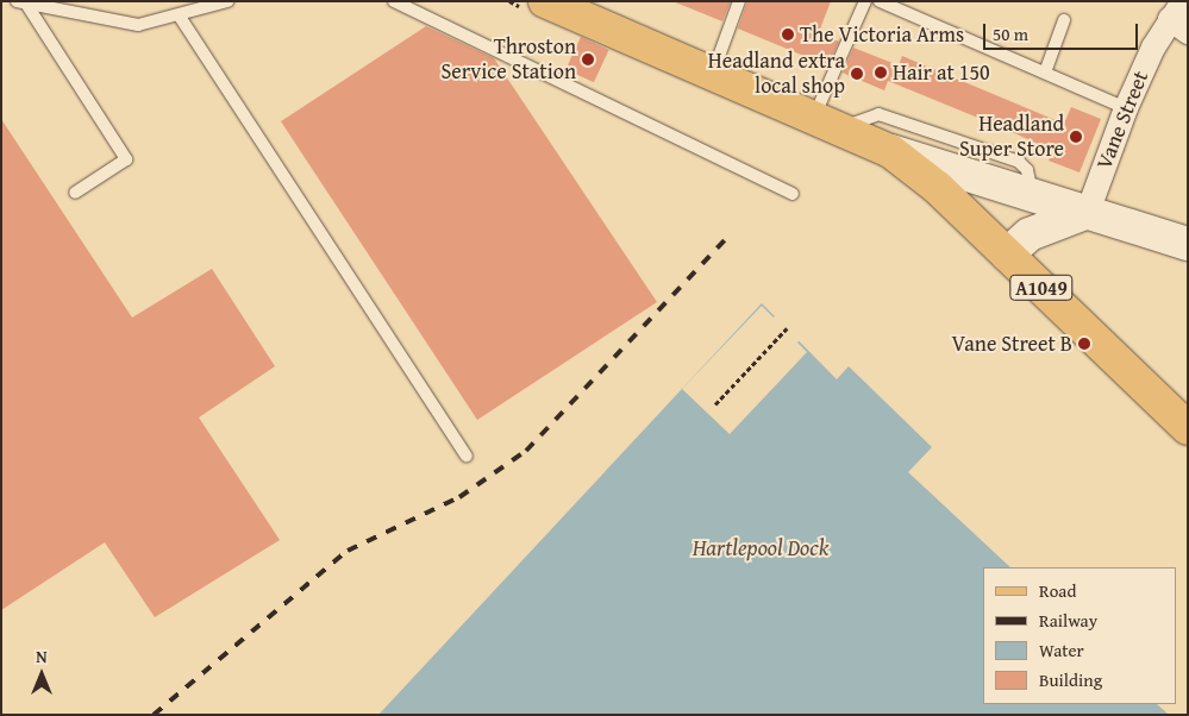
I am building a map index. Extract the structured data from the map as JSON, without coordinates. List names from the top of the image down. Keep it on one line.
{"streets":{"main road":["A1049"],"street":["Vane Street"]},"water":["Hartlepool Dock"],"places":["The Victoria Arms","Throston Service Station","Hair at 150","Headland extra local shop","Headland Super Store","Vane Street B"],"legend":["Road","Railway","Water","Building"],"scale_bar":"50 m","north":"top"}
